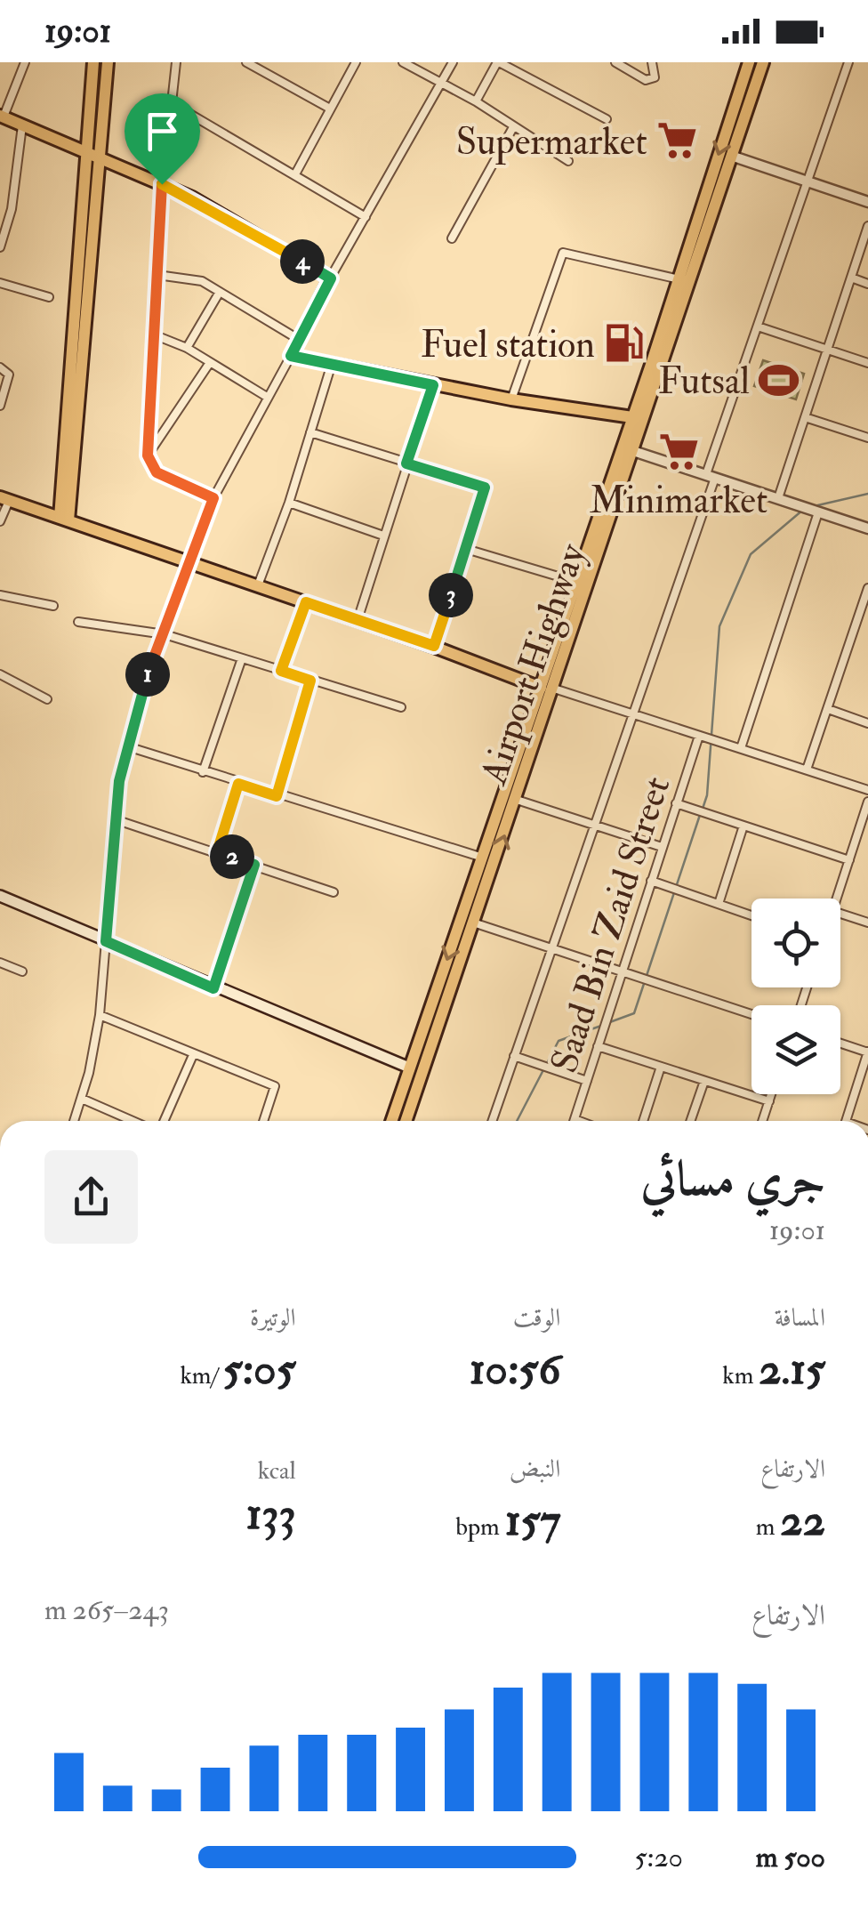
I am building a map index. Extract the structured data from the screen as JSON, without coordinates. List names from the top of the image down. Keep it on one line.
{"streets":{"main road":["Airport Highway"],"street":["Saad Bin Zaid Street"]},"places":{"supermarket":["Supermarket","Minimarket"],"fuel station":["Fuel station"],"sports":["Futsal"]},"page":{"status":"19:01","pins":["4","3","1","2"],"heading":["جري مسائي","19:01"],"stats":[["المسافة","2.15 km"],["الوقت","10:56"],["الوتيرة","5:05 /km"],["الارتفاع","22 m"],["النبض","157 bpm"],["kcal","133"]],"chart":["الارتفاع","243–265 m"],"list":[{"name":"500 m","note":"5:20"}]}}
